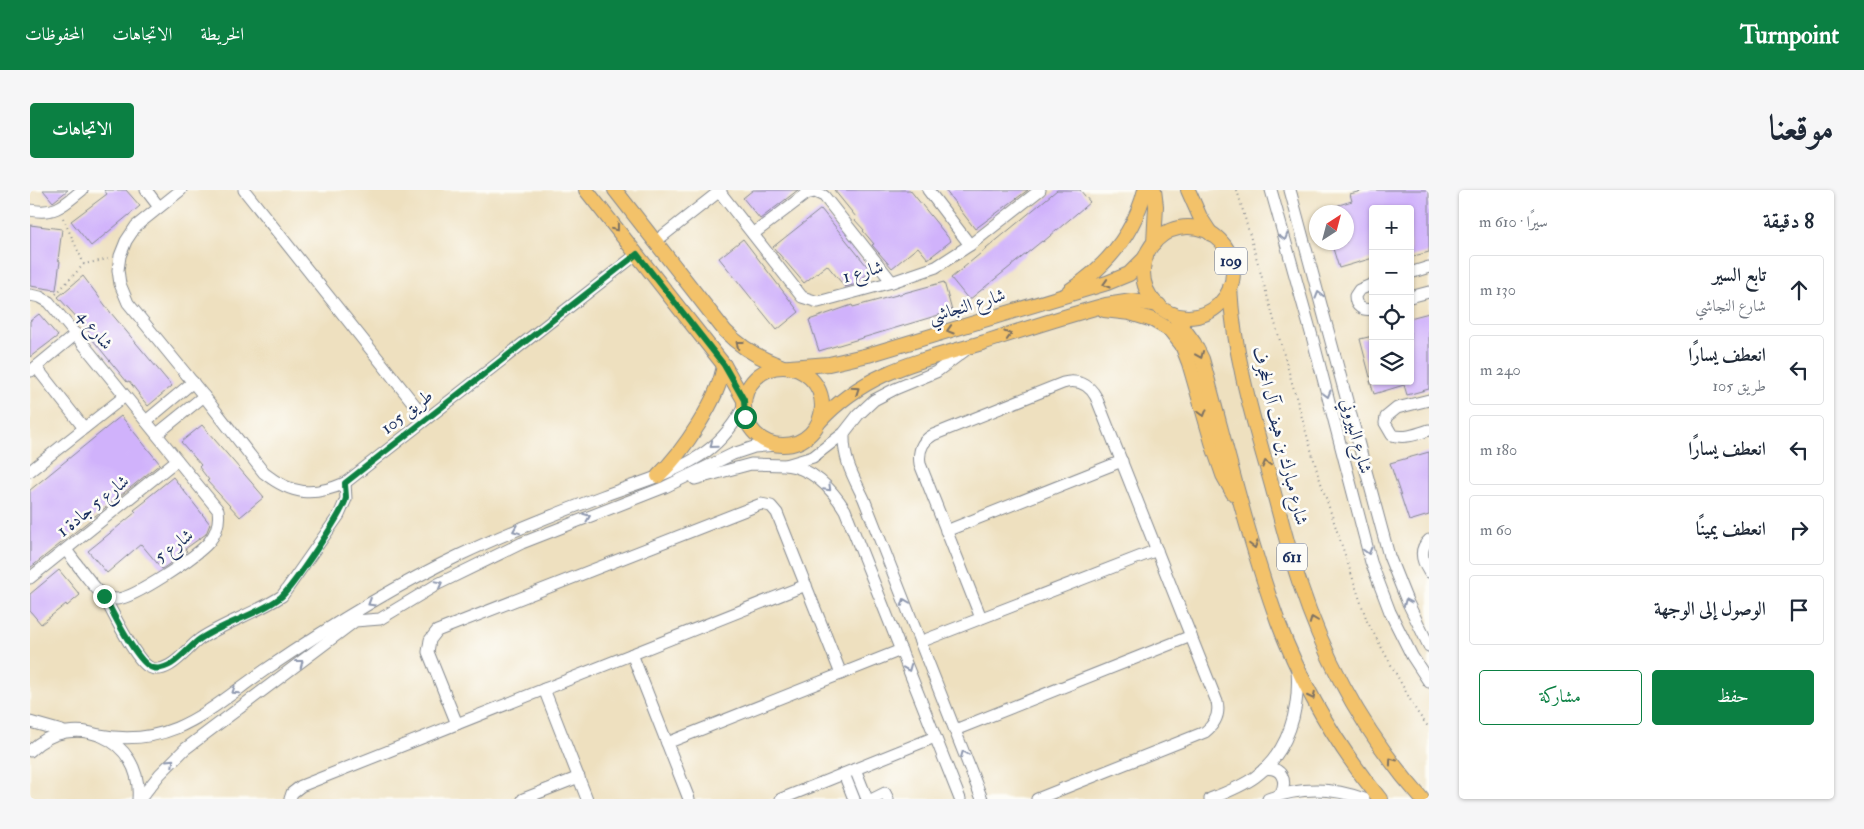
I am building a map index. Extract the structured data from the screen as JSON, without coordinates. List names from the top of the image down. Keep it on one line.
{"streets":{"main road":["109","شارع النجاشي","شارع مبارك بن هيف آل الحجرف","611"],"street":["شارع 1","شارع 4","طريق 105","شارع البيروني","شارع 5 جادة 1","شارع 5"]},"crossings":[["109","شارع النجاشي"],["109","شارع مبارك بن هيف آل الحجرف"],["109","611"],["شارع النجاشي","شارع مبارك بن هيف آل الحجرف"],["شارع النجاشي","611"],["شارع 4","شارع 5"],["شارع مبارك بن هيف آل الحجرف","611"],["شارع 5 جادة 1","شارع 5"]],"north":"top right","page":{"header":"Turnpoint","nav":["الخريطة","الاتجاهات","المحفوظات"],"title":"موقعنا","buttons":["الاتجاهات",["حفظ","مشاركة"]],"heading":["8 دقيقة","سيرًا · 610 m"],"map_buttons":["+","−"],"list":[["تابع السير","شارع النجاشي","130 m"],["انعطف يسارًا","طريق 105","240 m"],["انعطف يسارًا","180 m"],["انعطف يمينًا","60 m"],"الوصول إلى الوجهة"]}}
